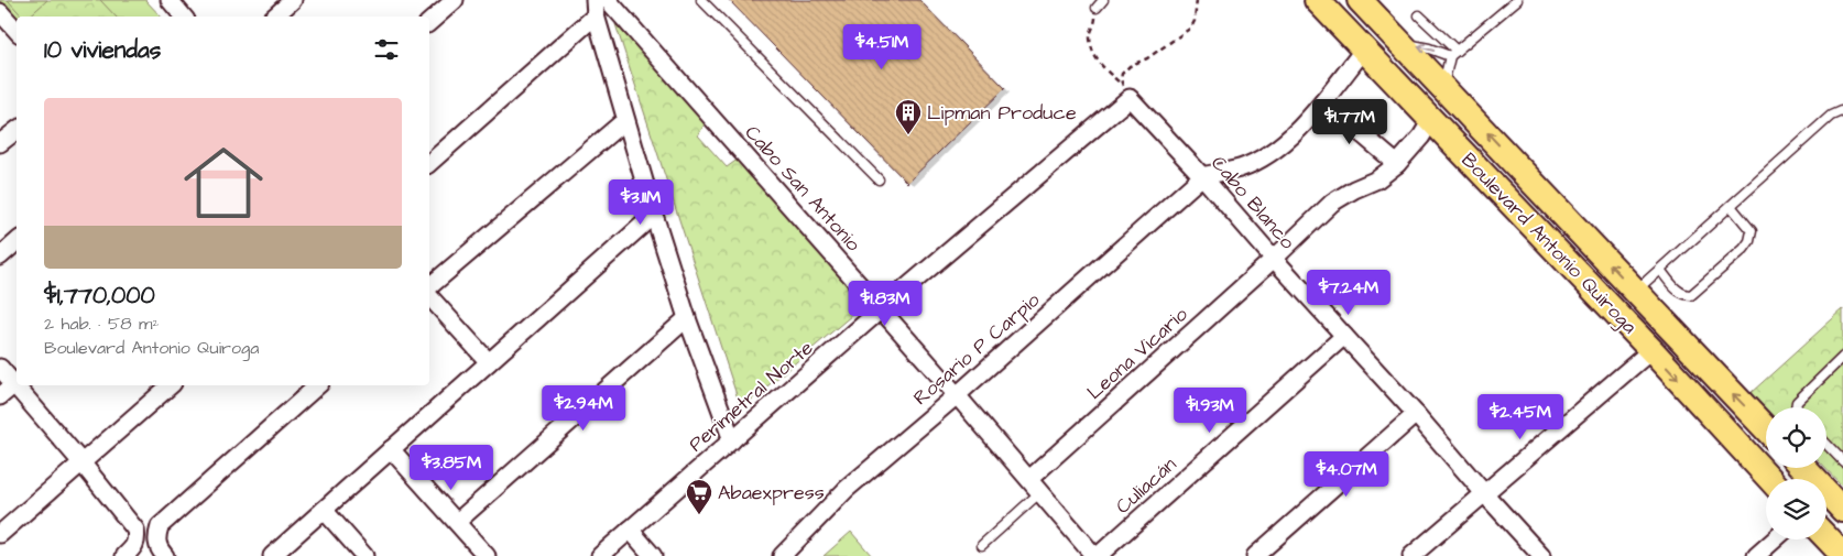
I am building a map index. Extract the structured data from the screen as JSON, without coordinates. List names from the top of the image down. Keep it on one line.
{"streets":{"main road":["Boulevard Antonio Quiroga"],"street":["Cabo San Antonio","Cabo Blanco","Rosario P Carpio","Leona Vicario","Perimetral Norte","Culiacán"]},"crossings":[["Cabo San Antonio","Rosario P Carpio"],["Cabo San Antonio","Leona Vicario"],["Cabo San Antonio","Perimetral Norte"],["Cabo San Antonio","Culiacán"],["Cabo Blanco","Rosario P Carpio"],["Cabo Blanco","Leona Vicario"],["Cabo Blanco","Perimetral Norte"],["Cabo Blanco","Culiacán"],["Boulevard Antonio Quiroga","Leona Vicario"]],"places":{"building":["Lipman Produce"],"supermarket":["Abaexpress"]},"page":{"heading":"10 viviendas","price":["$4.51M","$1.77M","$3.11M","$7.24M","$1.83M","$2.94M","$1.93M","$2.45M","$3.85M","$4.07M"],"list":[{"name":"$1,770,000","note":"2 hab. · 58 m² · Boulevard Antonio Quiroga"}]}}
